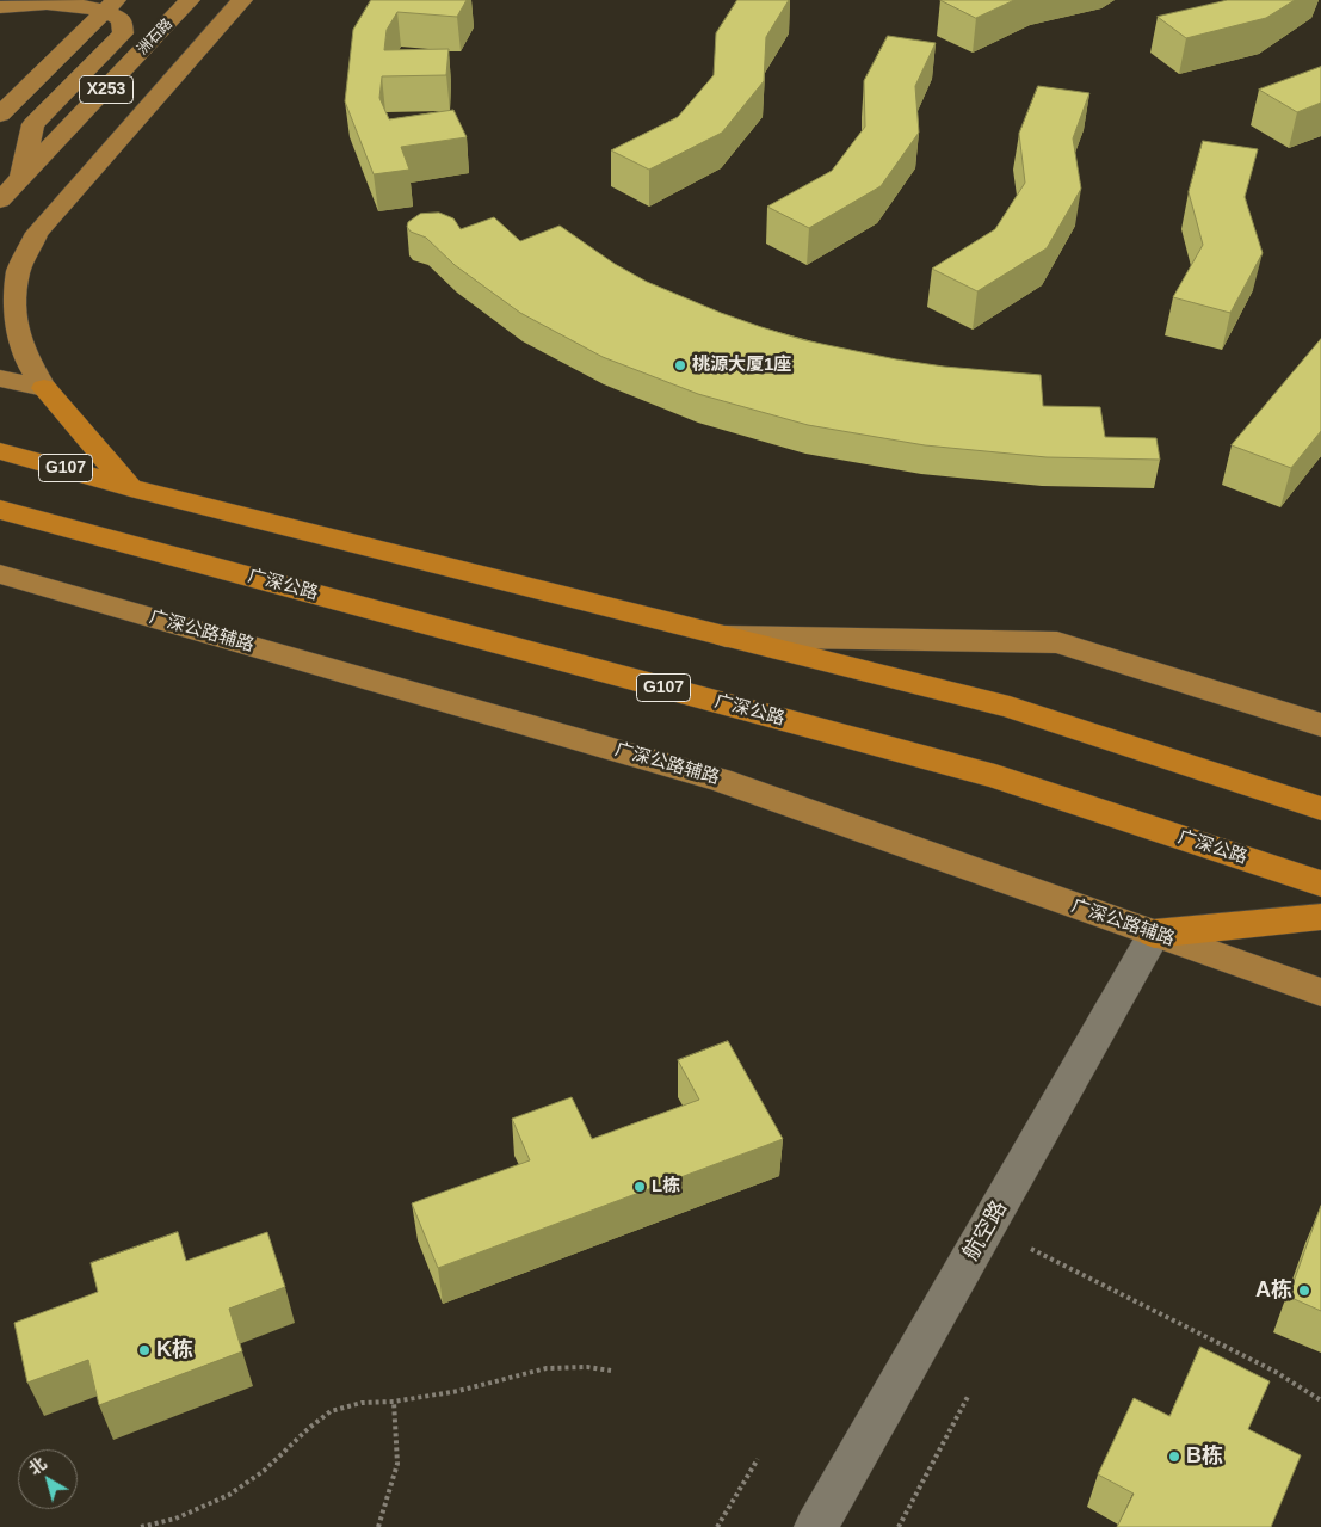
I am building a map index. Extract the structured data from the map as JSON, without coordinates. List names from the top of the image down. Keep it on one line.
{"streets":{"highway":["G107","广深公路"],"main road":["洲石路","X253","广深公路辅路"],"street":["航空路"]},"crossings":[["广深公路辅路","航空路"]],"places":["桃源大厦1座","L栋","A栋","K栋","B栋"],"north":"top left"}
